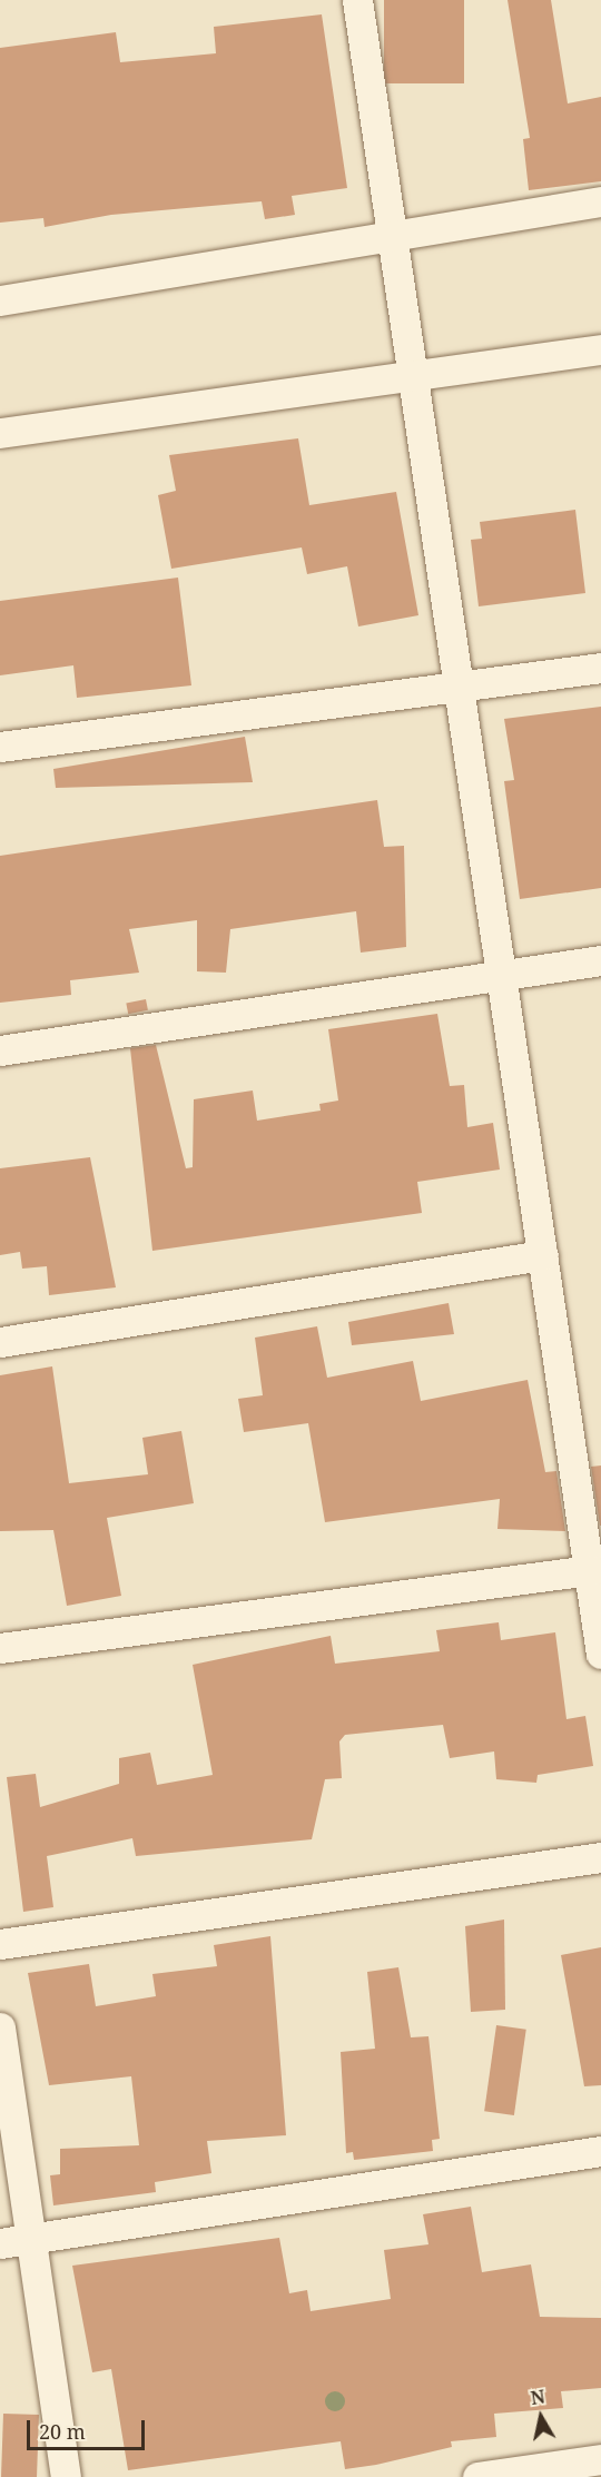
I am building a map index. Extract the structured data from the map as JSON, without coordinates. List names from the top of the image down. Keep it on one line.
{"scale_bar":"20 m","north":"top"}
